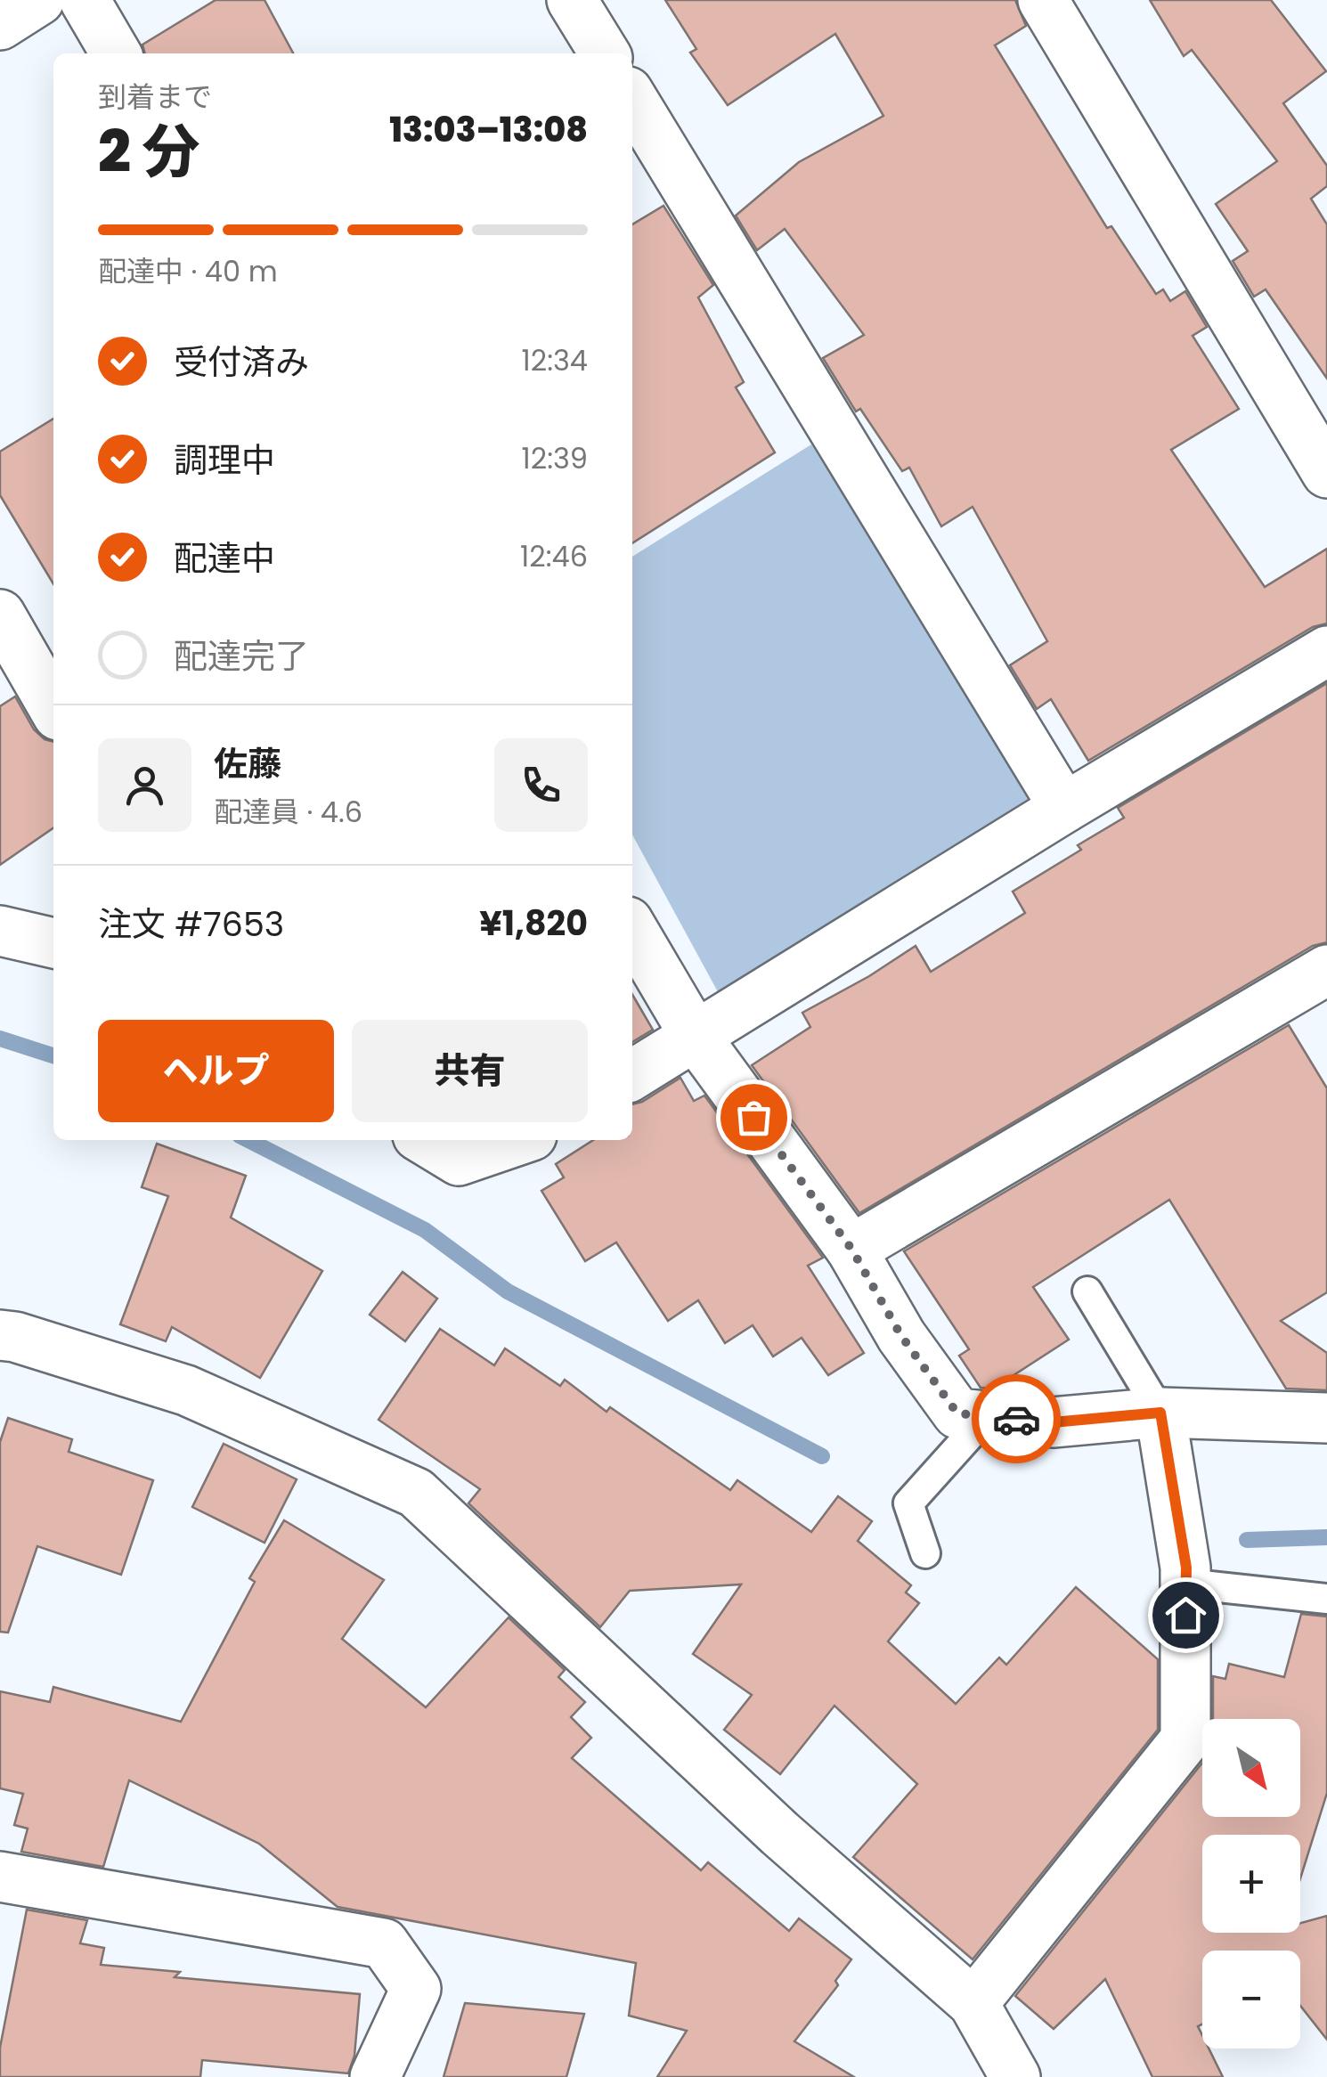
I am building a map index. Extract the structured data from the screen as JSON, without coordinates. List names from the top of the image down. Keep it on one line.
{"north":"bottom right","page":{"heading":["2 分","到着まで","13:03–13:08"],"panel":["佐藤","配達員 · 4.6","注文 #7653","¥1,820"],"bar":"配達中 · 40 m","list":[["受付済み","12:34"],["調理中","12:39"],["配達中","12:46"],"配達完了"],"buttons":["ヘルプ","共有"],"map_buttons":["+","−"]}}
